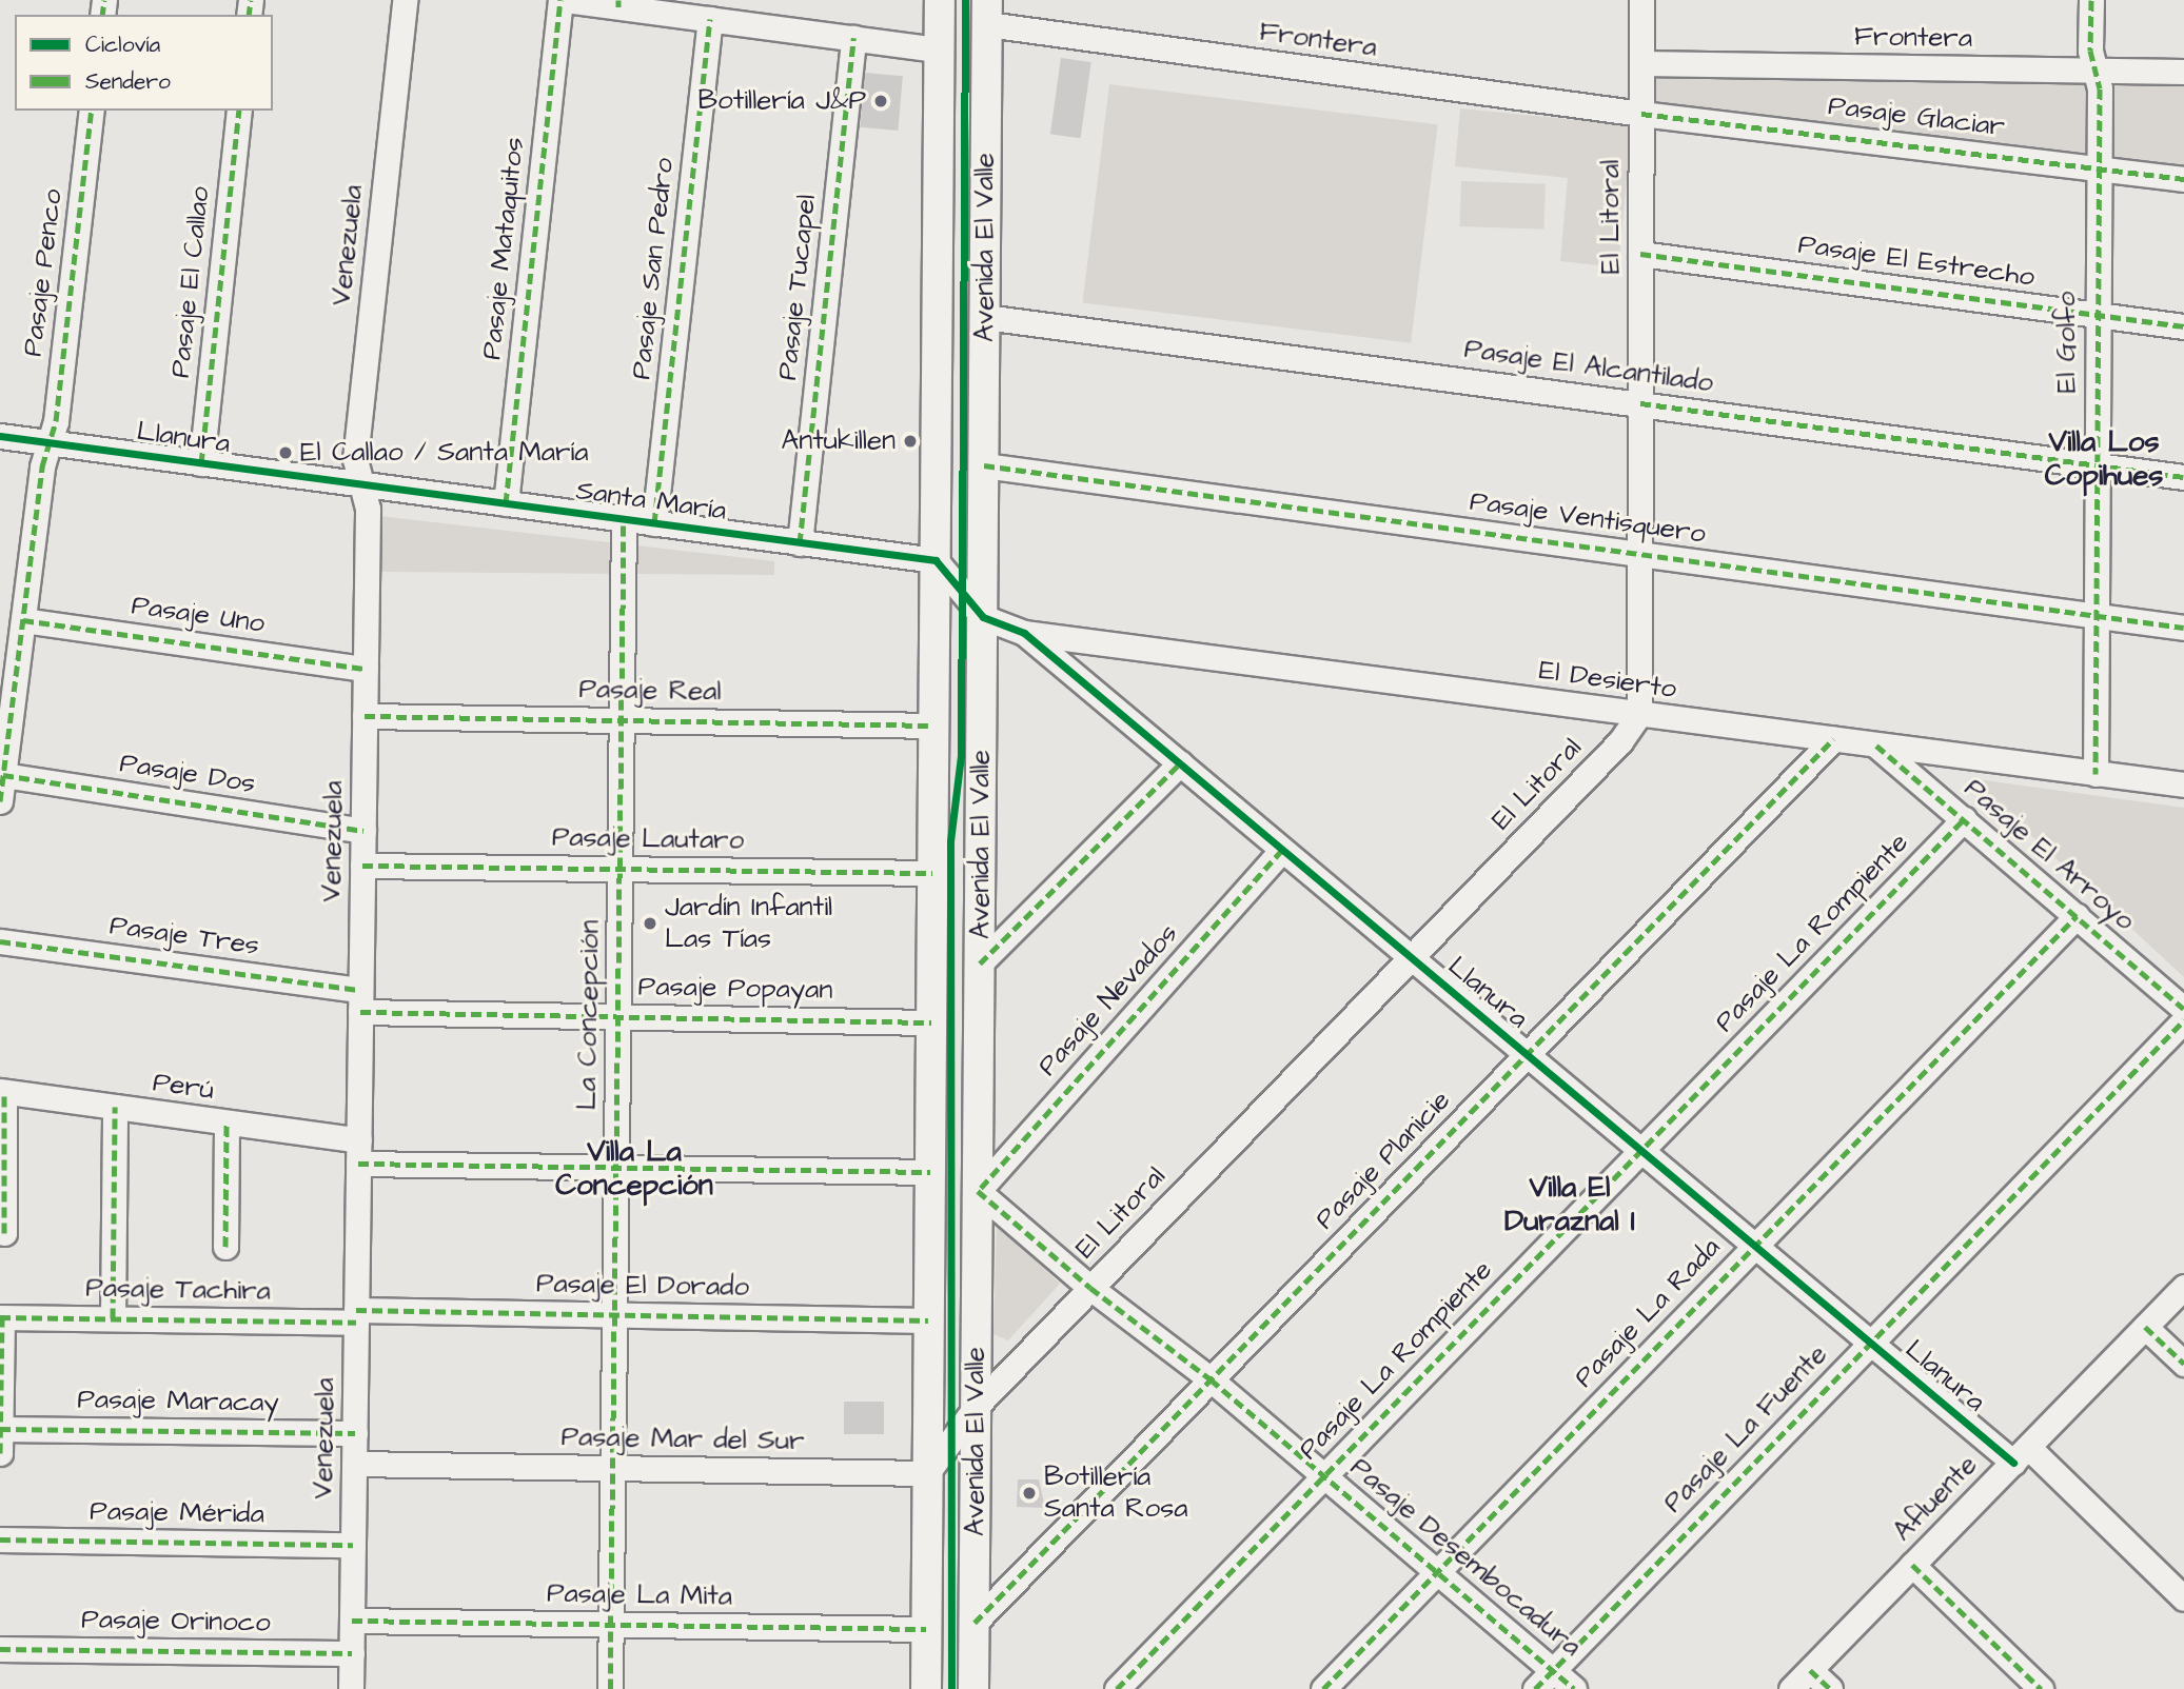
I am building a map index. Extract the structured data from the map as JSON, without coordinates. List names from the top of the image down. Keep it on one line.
{"streets":{"street":["Frontera","Pasaje Glaciar","El Litoral","Venezuela","Avenida El Valle","Pasaje Mataquitos","Pasaje El Estrecho","Pasaje San Pedro","Pasaje Penco","Pasaje El Callao","Pasaje Tucapel","El Golfo","Pasaje El Alcantilado","Llanura","Santa María","Pasaje Ventisquero","Pasaje Uno","El Desierto","Pasaje Real","Pasaje Dos","Pasaje Lautaro","Pasaje El Arroyo","Pasaje La Rompiente","Pasaje Tres","Pasaje Popayan","Pasaje Nevados","La Concepción","Perú","Pasaje Planicie","Pasaje El Dorado","Pasaje Tachira","Pasaje La Rada","Pasaje Maracay","Pasaje La Fuente","Pasaje Mar del Sur","Afluente","Pasaje Mérida","Pasaje Desembocadura","Pasaje La Mita","Pasaje Orinoco"]},"crossings":[["Frontera","Pasaje Glaciar"],["Frontera","El Litoral"],["Frontera","Avenida El Valle"],["Frontera","El Golfo"],["Pasaje Glaciar","El Litoral"],["Pasaje Glaciar","El Golfo"],["El Litoral","Avenida El Valle"],["El Litoral","Pasaje El Estrecho"],["El Litoral","Pasaje El Alcantilado"],["El Litoral","Llanura"],["El Litoral","Pasaje Ventisquero"],["El Litoral","El Desierto"],["El Litoral","Pasaje Desembocadura"],["Venezuela","Llanura"],["Venezuela","Santa María"],["Venezuela","Pasaje Uno"],["Venezuela","Pasaje Real"],["Venezuela","Pasaje Dos"],["Venezuela","Pasaje Lautaro"],["Venezuela","Pasaje Tres"],["Venezuela","Pasaje Popayan"],["Venezuela","Perú"],["Venezuela","Pasaje El Dorado"],["Venezuela","Pasaje Tachira"],["Venezuela","Pasaje Maracay"],["Venezuela","Pasaje Mar del Sur"],["Venezuela","Pasaje Mérida"],["Venezuela","Pasaje La Mita"],["Venezuela","Pasaje Orinoco"],["Avenida El Valle","Pasaje El Alcantilado"],["Avenida El Valle","Llanura"],["Avenida El Valle","Santa María"],["Avenida El Valle","Pasaje Ventisquero"],["Avenida El Valle","Pasaje Real"],["Avenida El Valle","Pasaje Lautaro"],["Avenida El Valle","Pasaje Popayan"],["Avenida El Valle","Pasaje Nevados"],["Avenida El Valle","Perú"],["Avenida El Valle","Pasaje Planicie"],["Avenida El Valle","Pasaje El Dorado"],["Avenida El Valle","Pasaje Mar del Sur"],["Avenida El Valle","Pasaje Desembocadura"],["Avenida El Valle","Pasaje La Mita"],["Pasaje Mataquitos","Santa María"],["Pasaje El Estrecho","El Golfo"],["Pasaje San Pedro","Santa María"],["Pasaje Penco","Llanura"],["Pasaje Penco","Pasaje Uno"],["Pasaje Penco","Pasaje Dos"],["Pasaje El Callao","Llanura"],["Pasaje Tucapel","Santa María"],["El Golfo","Pasaje El Alcantilado"],["El Golfo","Pasaje Ventisquero"],["El Golfo","El Desierto"],["Llanura","Santa María"],["Llanura","El Desierto"],["Llanura","Pasaje La Rompiente"],["Llanura","Pasaje Nevados"],["Llanura","Pasaje Planicie"],["Llanura","Pasaje La Rada"],["Llanura","Pasaje La Fuente"],["Llanura","Afluente"],["Santa María","La Concepción"],["El Desierto","Pasaje El Arroyo"],["El Desierto","Pasaje Planicie"],["Pasaje Real","La Concepción"],["Pasaje Lautaro","La Concepción"],["Pasaje El Arroyo","Pasaje La Rompiente"],["Pasaje El Arroyo","Pasaje La Rada"],["Pasaje La Rompiente","Pasaje Desembocadura"],["Pasaje Tres","Pasaje Popayan"],["Pasaje Popayan","La Concepción"],["Pasaje Nevados","Pasaje Desembocadura"],["La Concepción","Perú"],["La Concepción","Pasaje El Dorado"],["La Concepción","Pasaje Mar del Sur"],["La Concepción","Pasaje La Mita"],["Pasaje Planicie","Pasaje Desembocadura"],["Pasaje El Dorado","Pasaje Tachira"],["Pasaje La Rada","Pasaje Desembocadura"],["Pasaje La Fuente","Pasaje Desembocadura"]],"districts":["Villa Los Copihues","Villa La Concepción","Villa El Duraznal I"],"places":["Botillería J&P","Antukillen","El Callao / Santa María","Jardín Infantil Las Tías","Botillería Santa Rosa"],"legend":["Ciclovía","Sendero"]}
